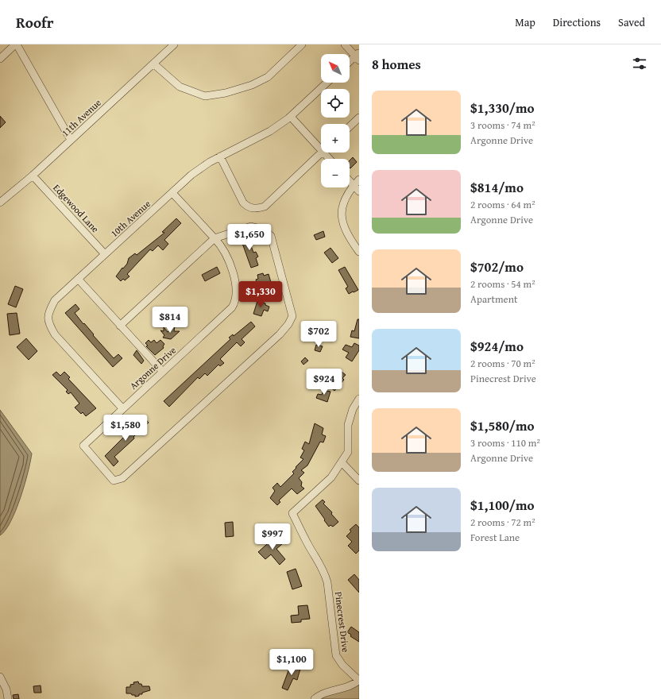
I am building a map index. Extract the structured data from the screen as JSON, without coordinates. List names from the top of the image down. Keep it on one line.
{"streets":{"street":["11th Avenue","Edgewood Lane","10th Avenue","Argonne Drive","Pinecrest Drive"]},"crossings":[["11th Avenue","Edgewood Lane"],["Edgewood Lane","10th Avenue"],["10th Avenue","Argonne Drive"]],"north":"top left","page":{"header":"Roofr","nav":["Map","Directions","Saved"],"heading":"8 homes","map_buttons":["+","−"],"list":[{"name":"$1,330/mo","note":"3 rooms · 74 m² · Argonne Drive"},{"name":"$814/mo","note":"2 rooms · 64 m² · Argonne Drive"},{"name":"$702/mo","note":"2 rooms · 54 m² · Apartment"},{"name":"$924/mo","note":"2 rooms · 70 m² · Pinecrest Drive"},{"name":"$1,580/mo","note":"3 rooms · 110 m² · Argonne Drive"},{"name":"$1,100/mo","note":"2 rooms · 72 m² · Forest Lane"}],"price":["$1,650","$1,330","$814","$702","$924","$1,580","$997","$1,100"]}}
